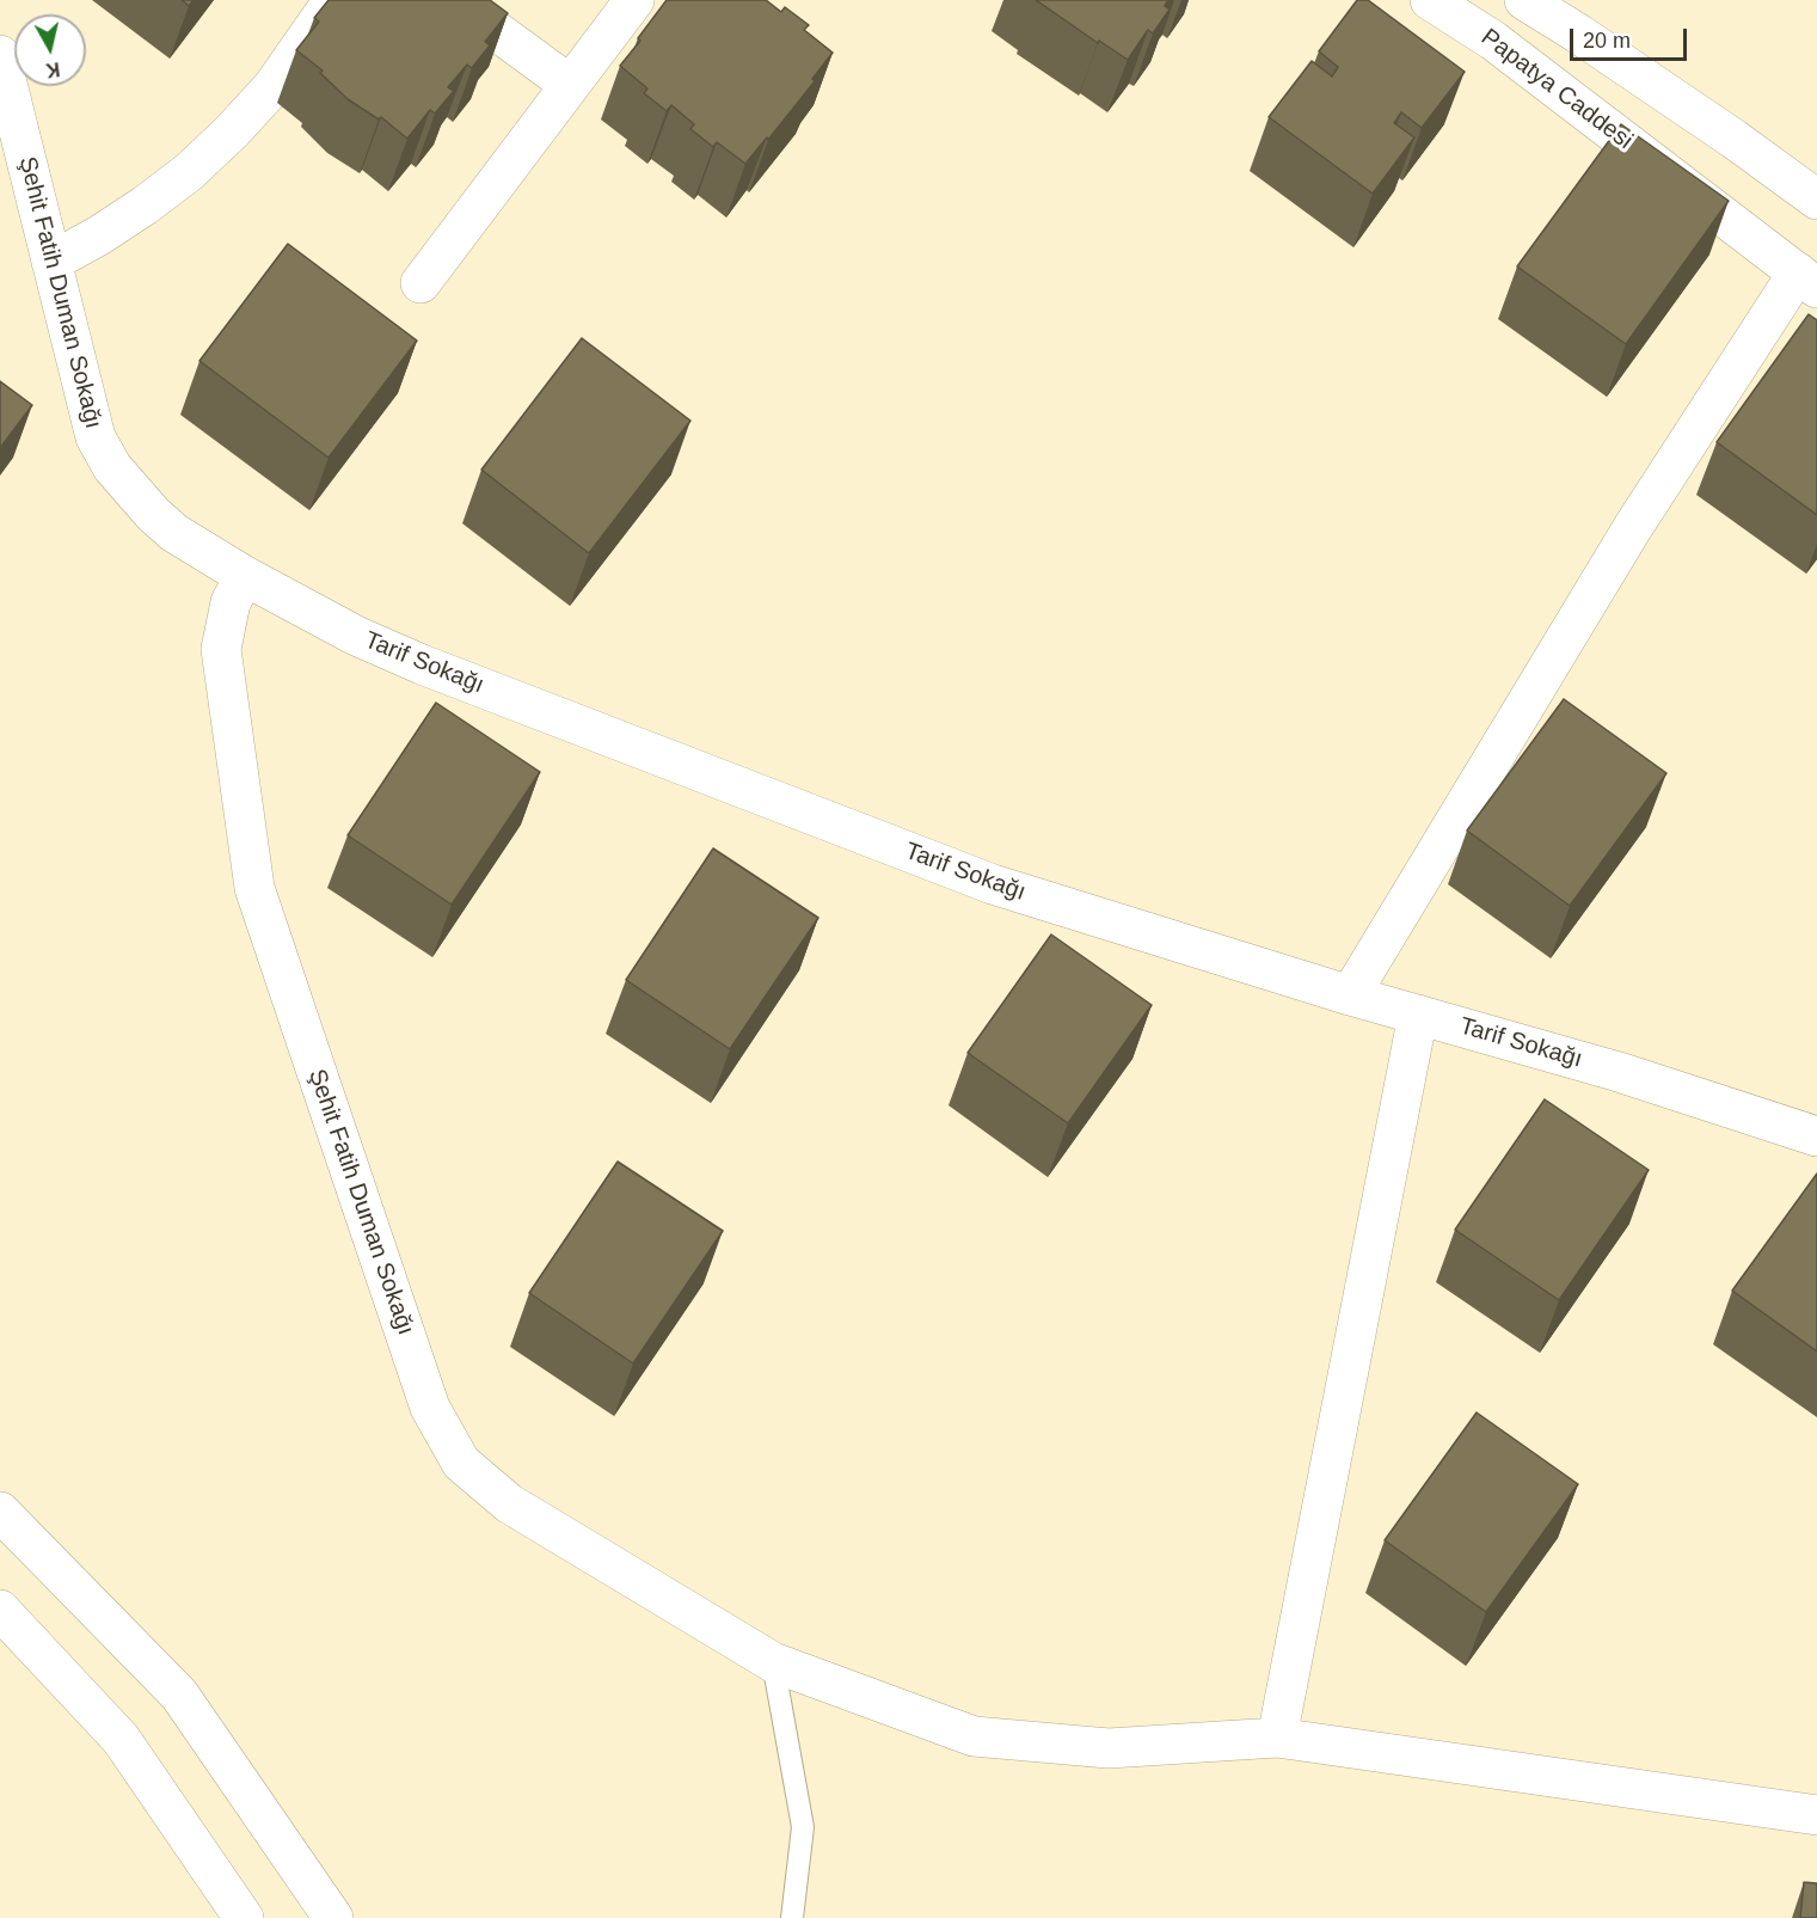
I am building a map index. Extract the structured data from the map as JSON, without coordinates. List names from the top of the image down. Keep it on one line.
{"streets":{"street":["Papatya Caddesi","Şehit Fatih Duman Sokağı","Tarif Sokağı"]},"crossings":[["Şehit Fatih Duman Sokağı","Tarif Sokağı"]],"scale_bar":"20 m","north":"bottom"}
